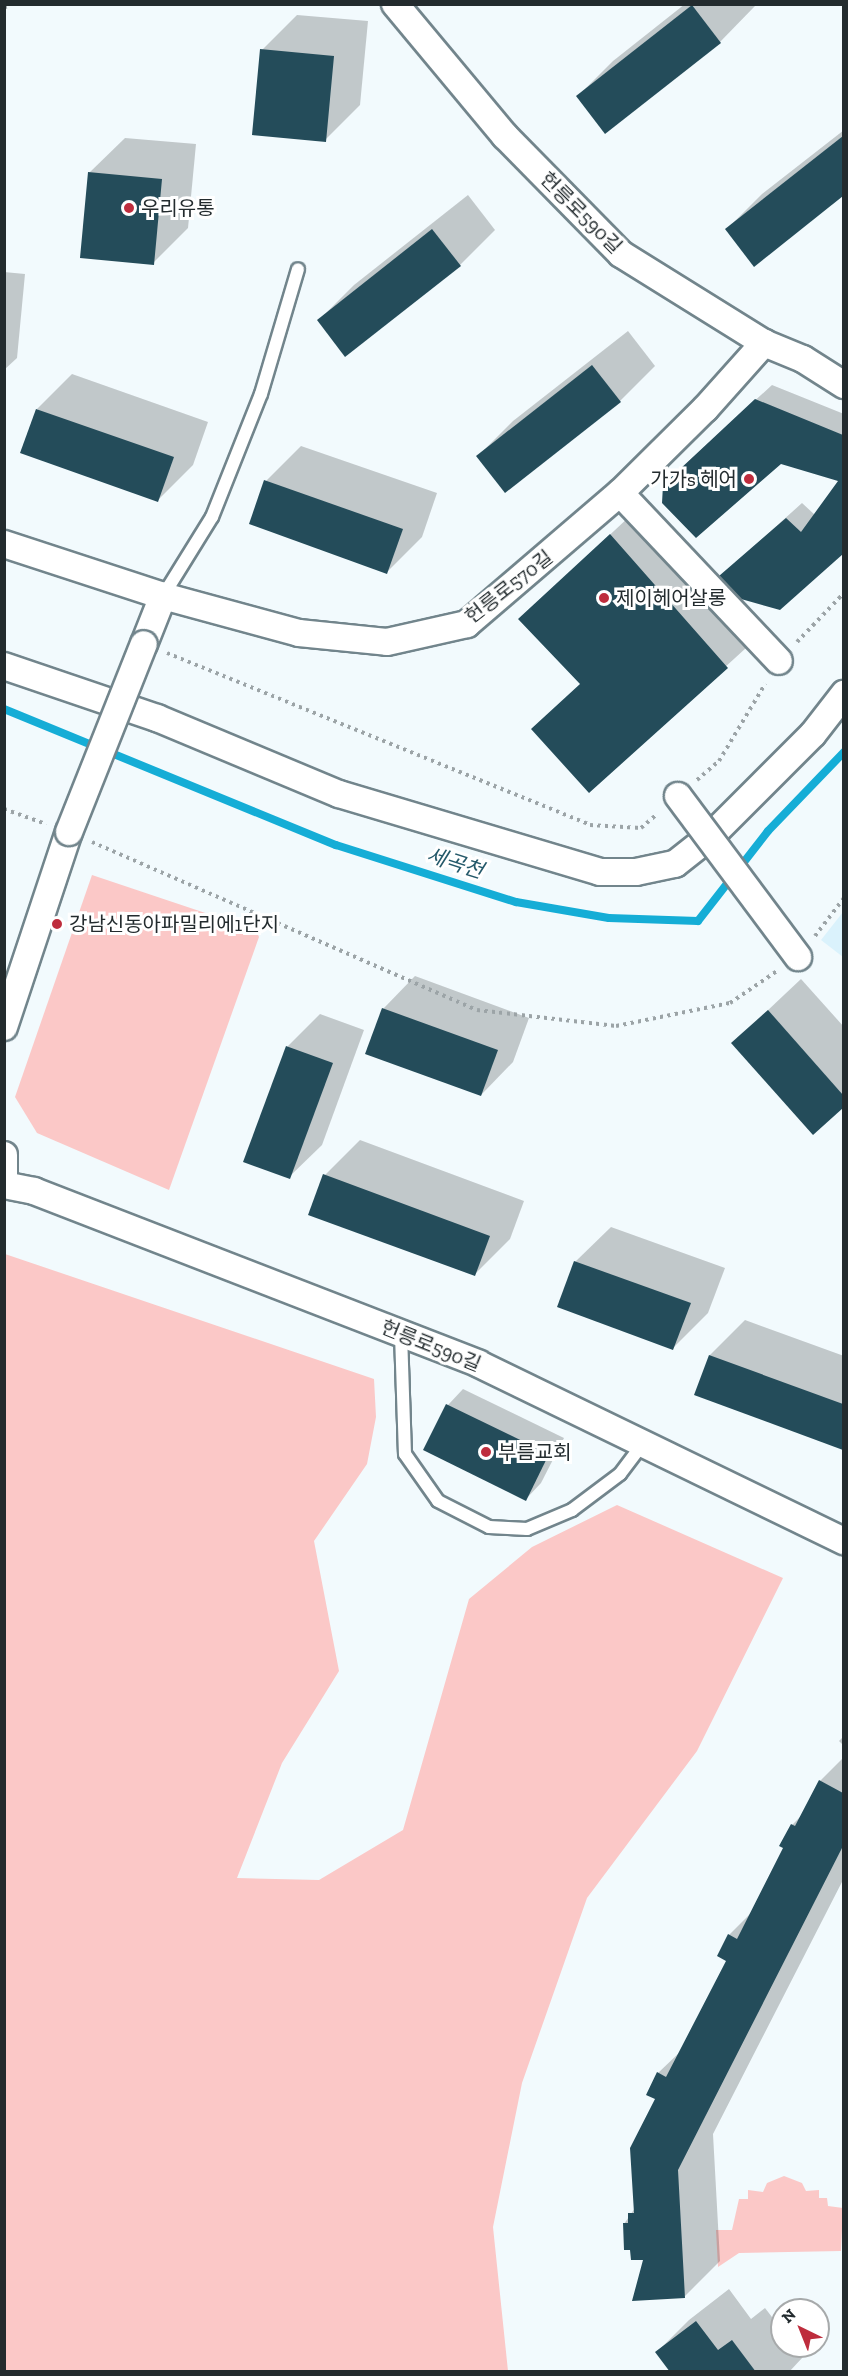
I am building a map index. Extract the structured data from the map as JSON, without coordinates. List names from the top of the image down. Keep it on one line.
{"streets":{"street":["헌릉로590길","헌릉로570길"]},"crossings":[["헌릉로590길","헌릉로570길"]],"water":["세곡천"],"places":["우리유통","가가s 헤어","제이헤어살롱","강남신동아파밀리에1단지","부름교회"],"north":"top left"}
